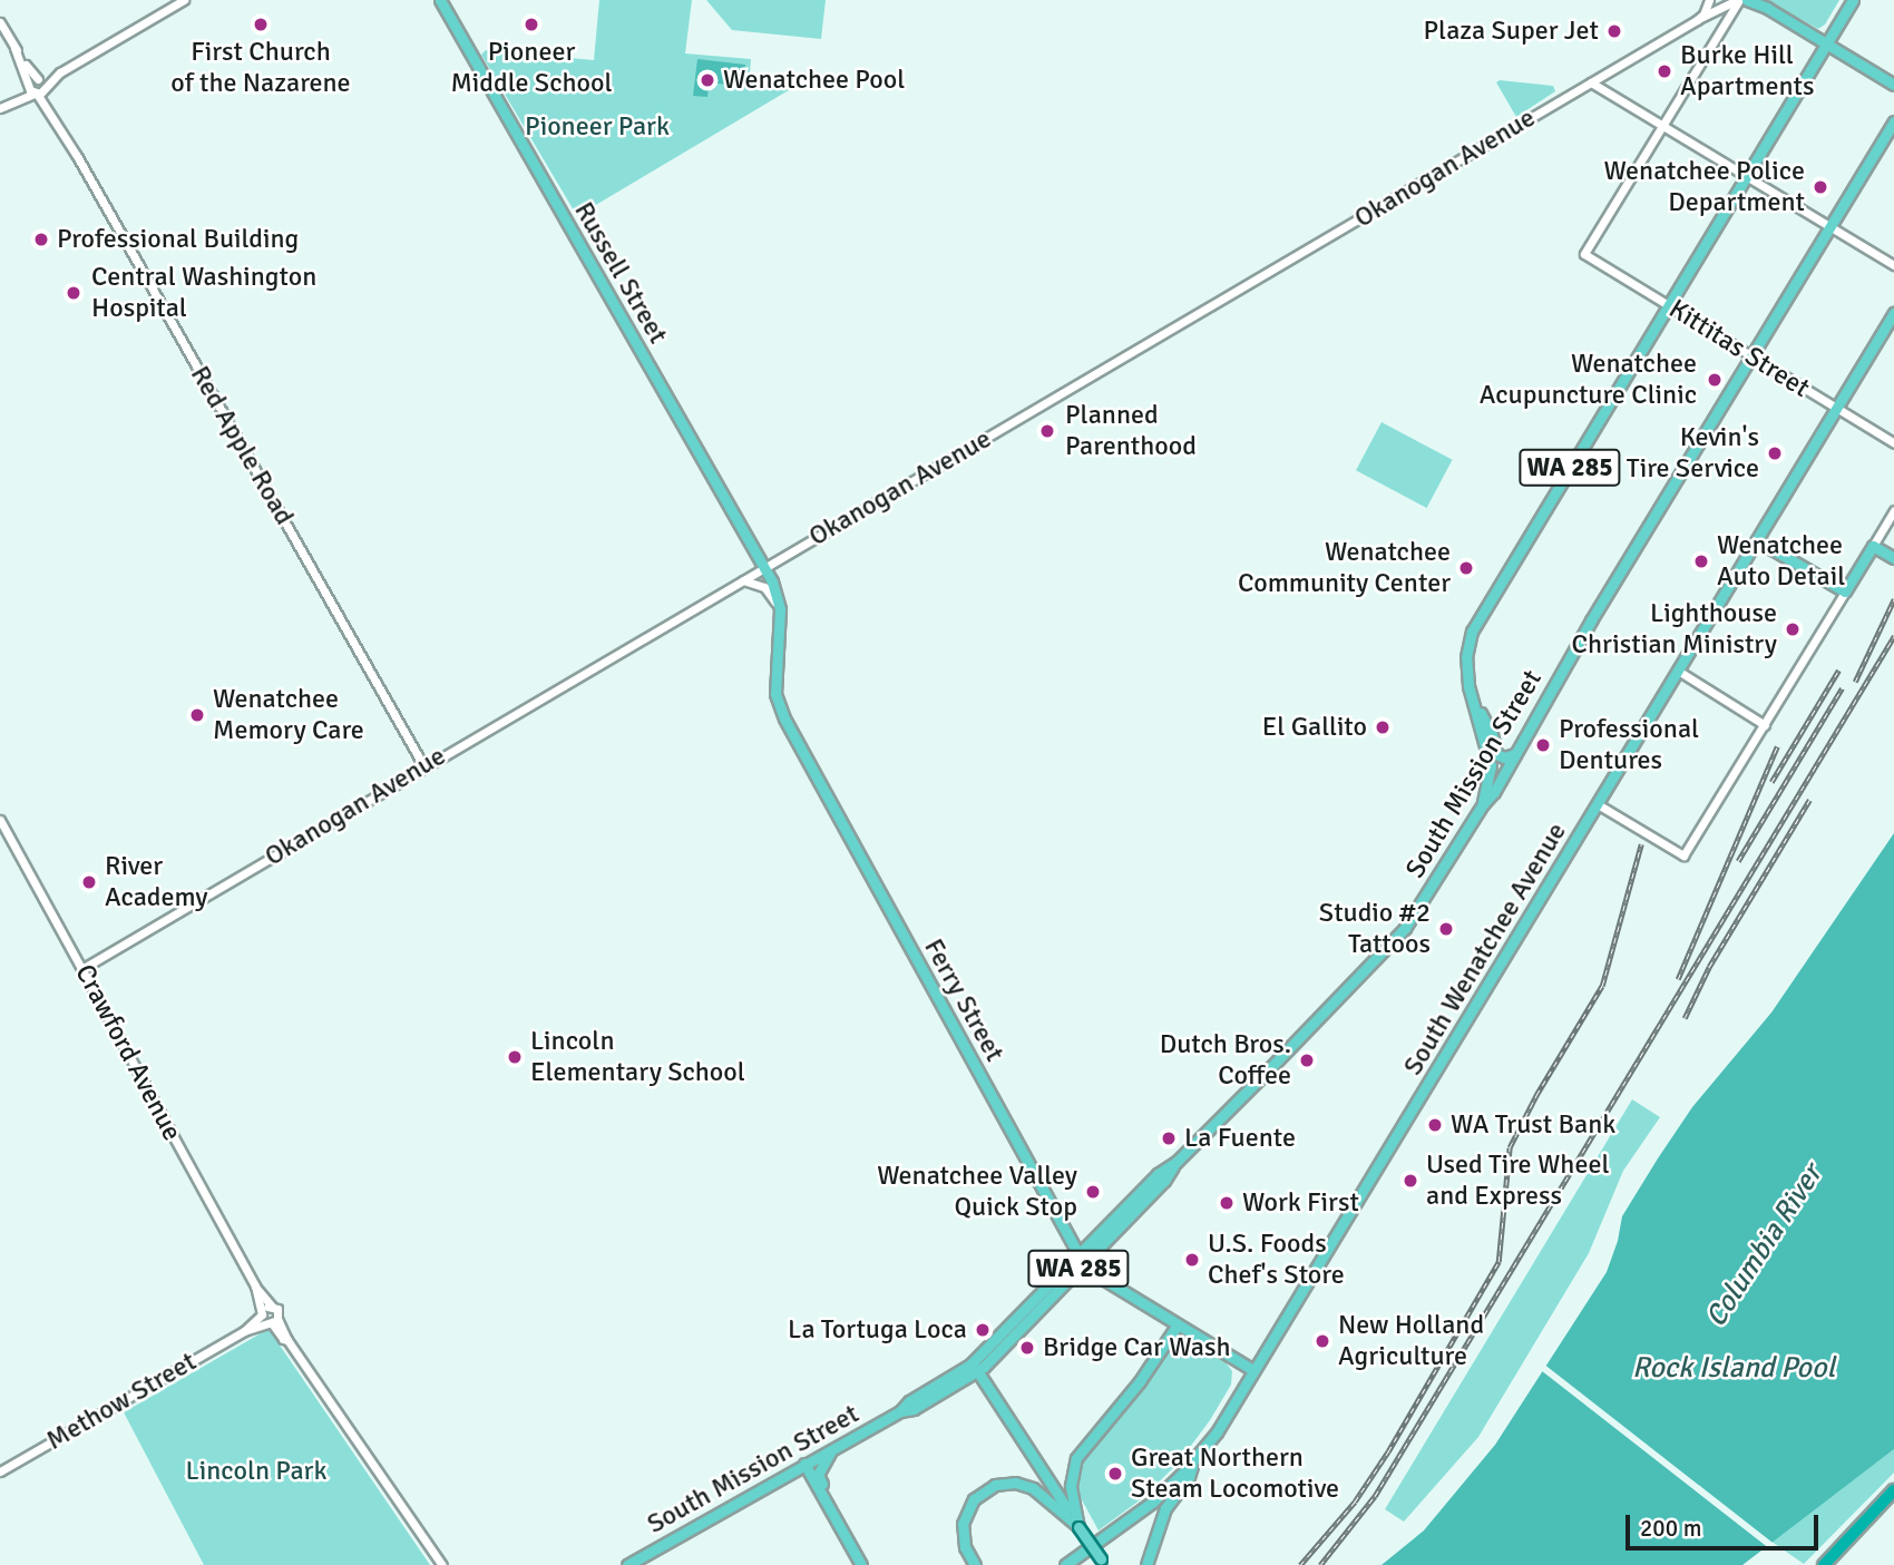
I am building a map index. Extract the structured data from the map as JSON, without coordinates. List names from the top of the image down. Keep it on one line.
{"streets":{"main road":["Russell Street","WA 285","South Mission Street","South Wenatchee Avenue","Ferry Street"],"street":["Okanogan Avenue","Kittitas Street","Red Apple Road","Crawford Avenue","Methow Street"]},"crossings":[["Okanogan Avenue","Russell Street"],["Okanogan Avenue","Red Apple Road"],["Okanogan Avenue","Ferry Street"],["Okanogan Avenue","Crawford Avenue"],["Russell Street","Ferry Street"],["Kittitas Street","WA 285"],["Kittitas Street","South Mission Street"],["Kittitas Street","South Wenatchee Avenue"],["WA 285","South Mission Street"],["South Mission Street","Ferry Street"],["South Wenatchee Avenue","Ferry Street"],["Crawford Avenue","Methow Street"]],"water":["Columbia River","Rock Island Pool"],"parks":["Pioneer Park","Lincoln Park"],"places":["First Church of the Nazarene","Pioneer Middle School","Plaza Super Jet","Burke Hill Apartments","Wenatchee Pool","Wenatchee Police Department","Professional Building","Central Washington Hospital","Wenatchee Acupuncture Clinic","Planned Parenthood","Kevin's Tire Service","Wenatchee Auto Detail","Wenatchee Community Center","Lighthouse Christian Ministry","Wenatchee Memory Care","El Gallito","Professional Dentures","River Academy","Studio #2 Tattoos","Lincoln Elementary School","Dutch Bros. Coffee","WA Trust Bank","La Fuente","Used Tire Wheel and Express","Wenatchee Valley Quick Stop","Work First","U.S. Foods Chef's Store","La Tortuga Loca","New Holland Agriculture","Bridge Car Wash","Great Northern Steam Locomotive"],"scale_bar":"200 m"}
